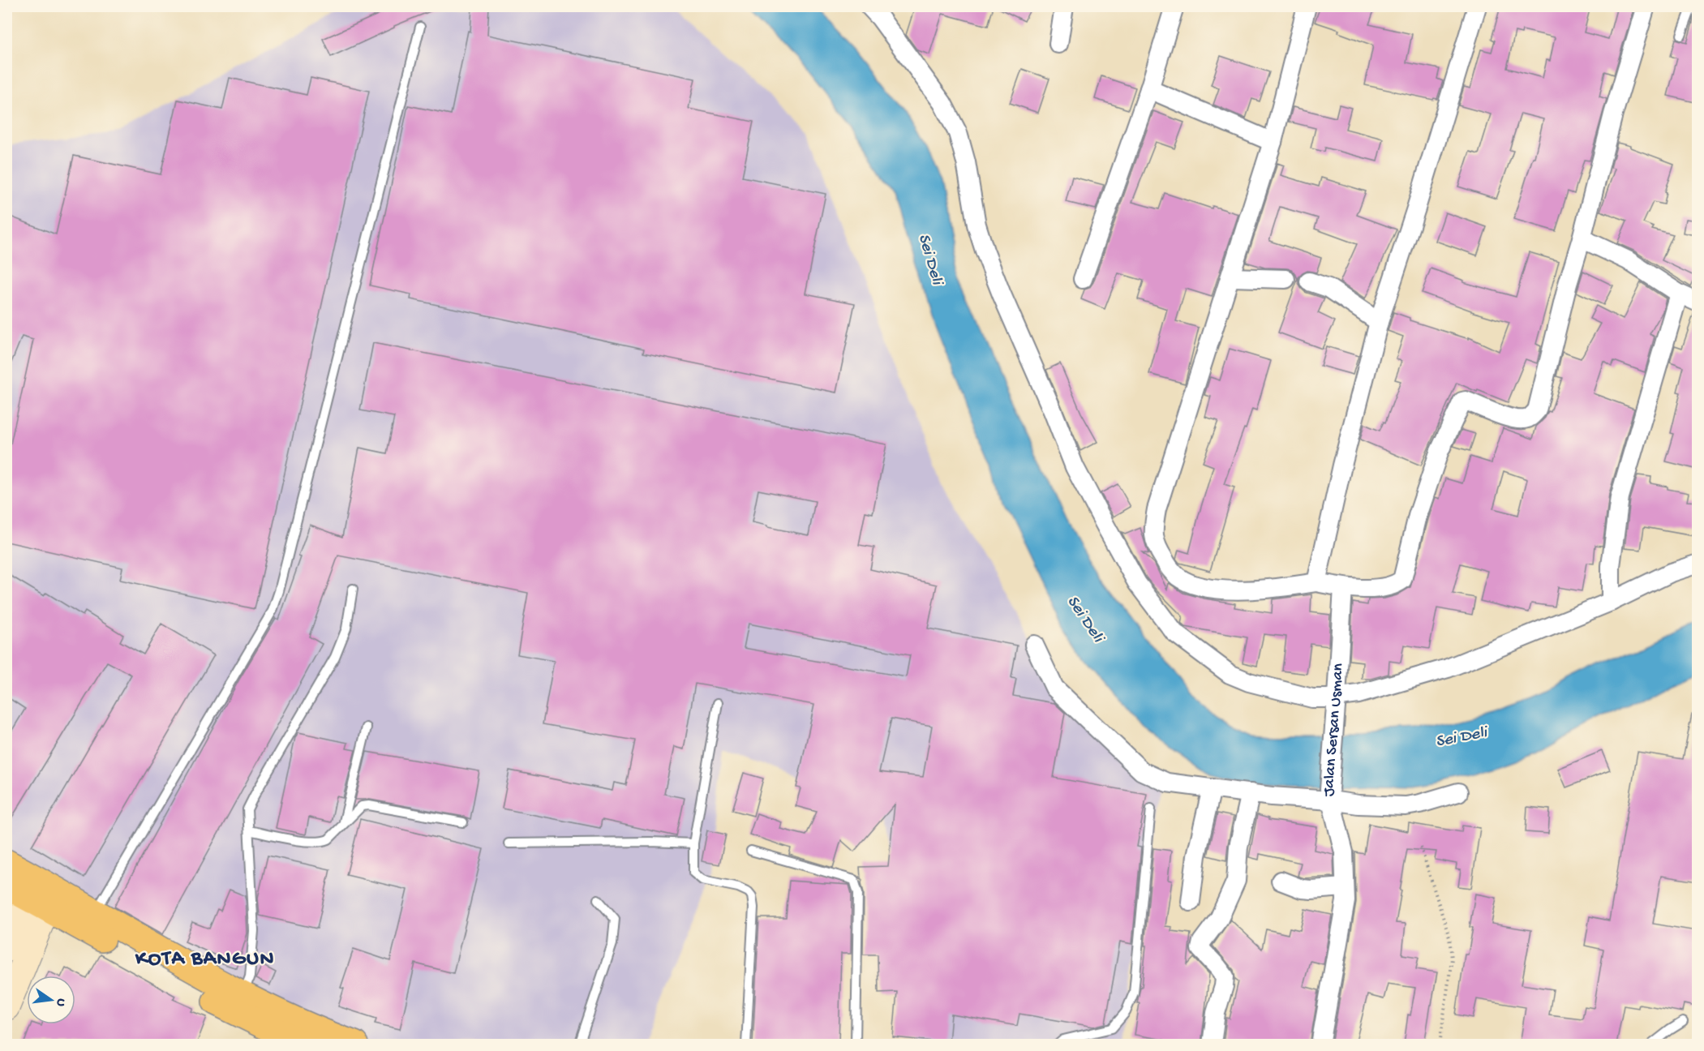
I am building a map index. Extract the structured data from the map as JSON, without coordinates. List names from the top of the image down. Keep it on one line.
{"streets":{"street":["Jalan Sersan Usman"]},"districts":["KOTA BANGUN"],"water":["Sei Deli"],"north":"right"}
